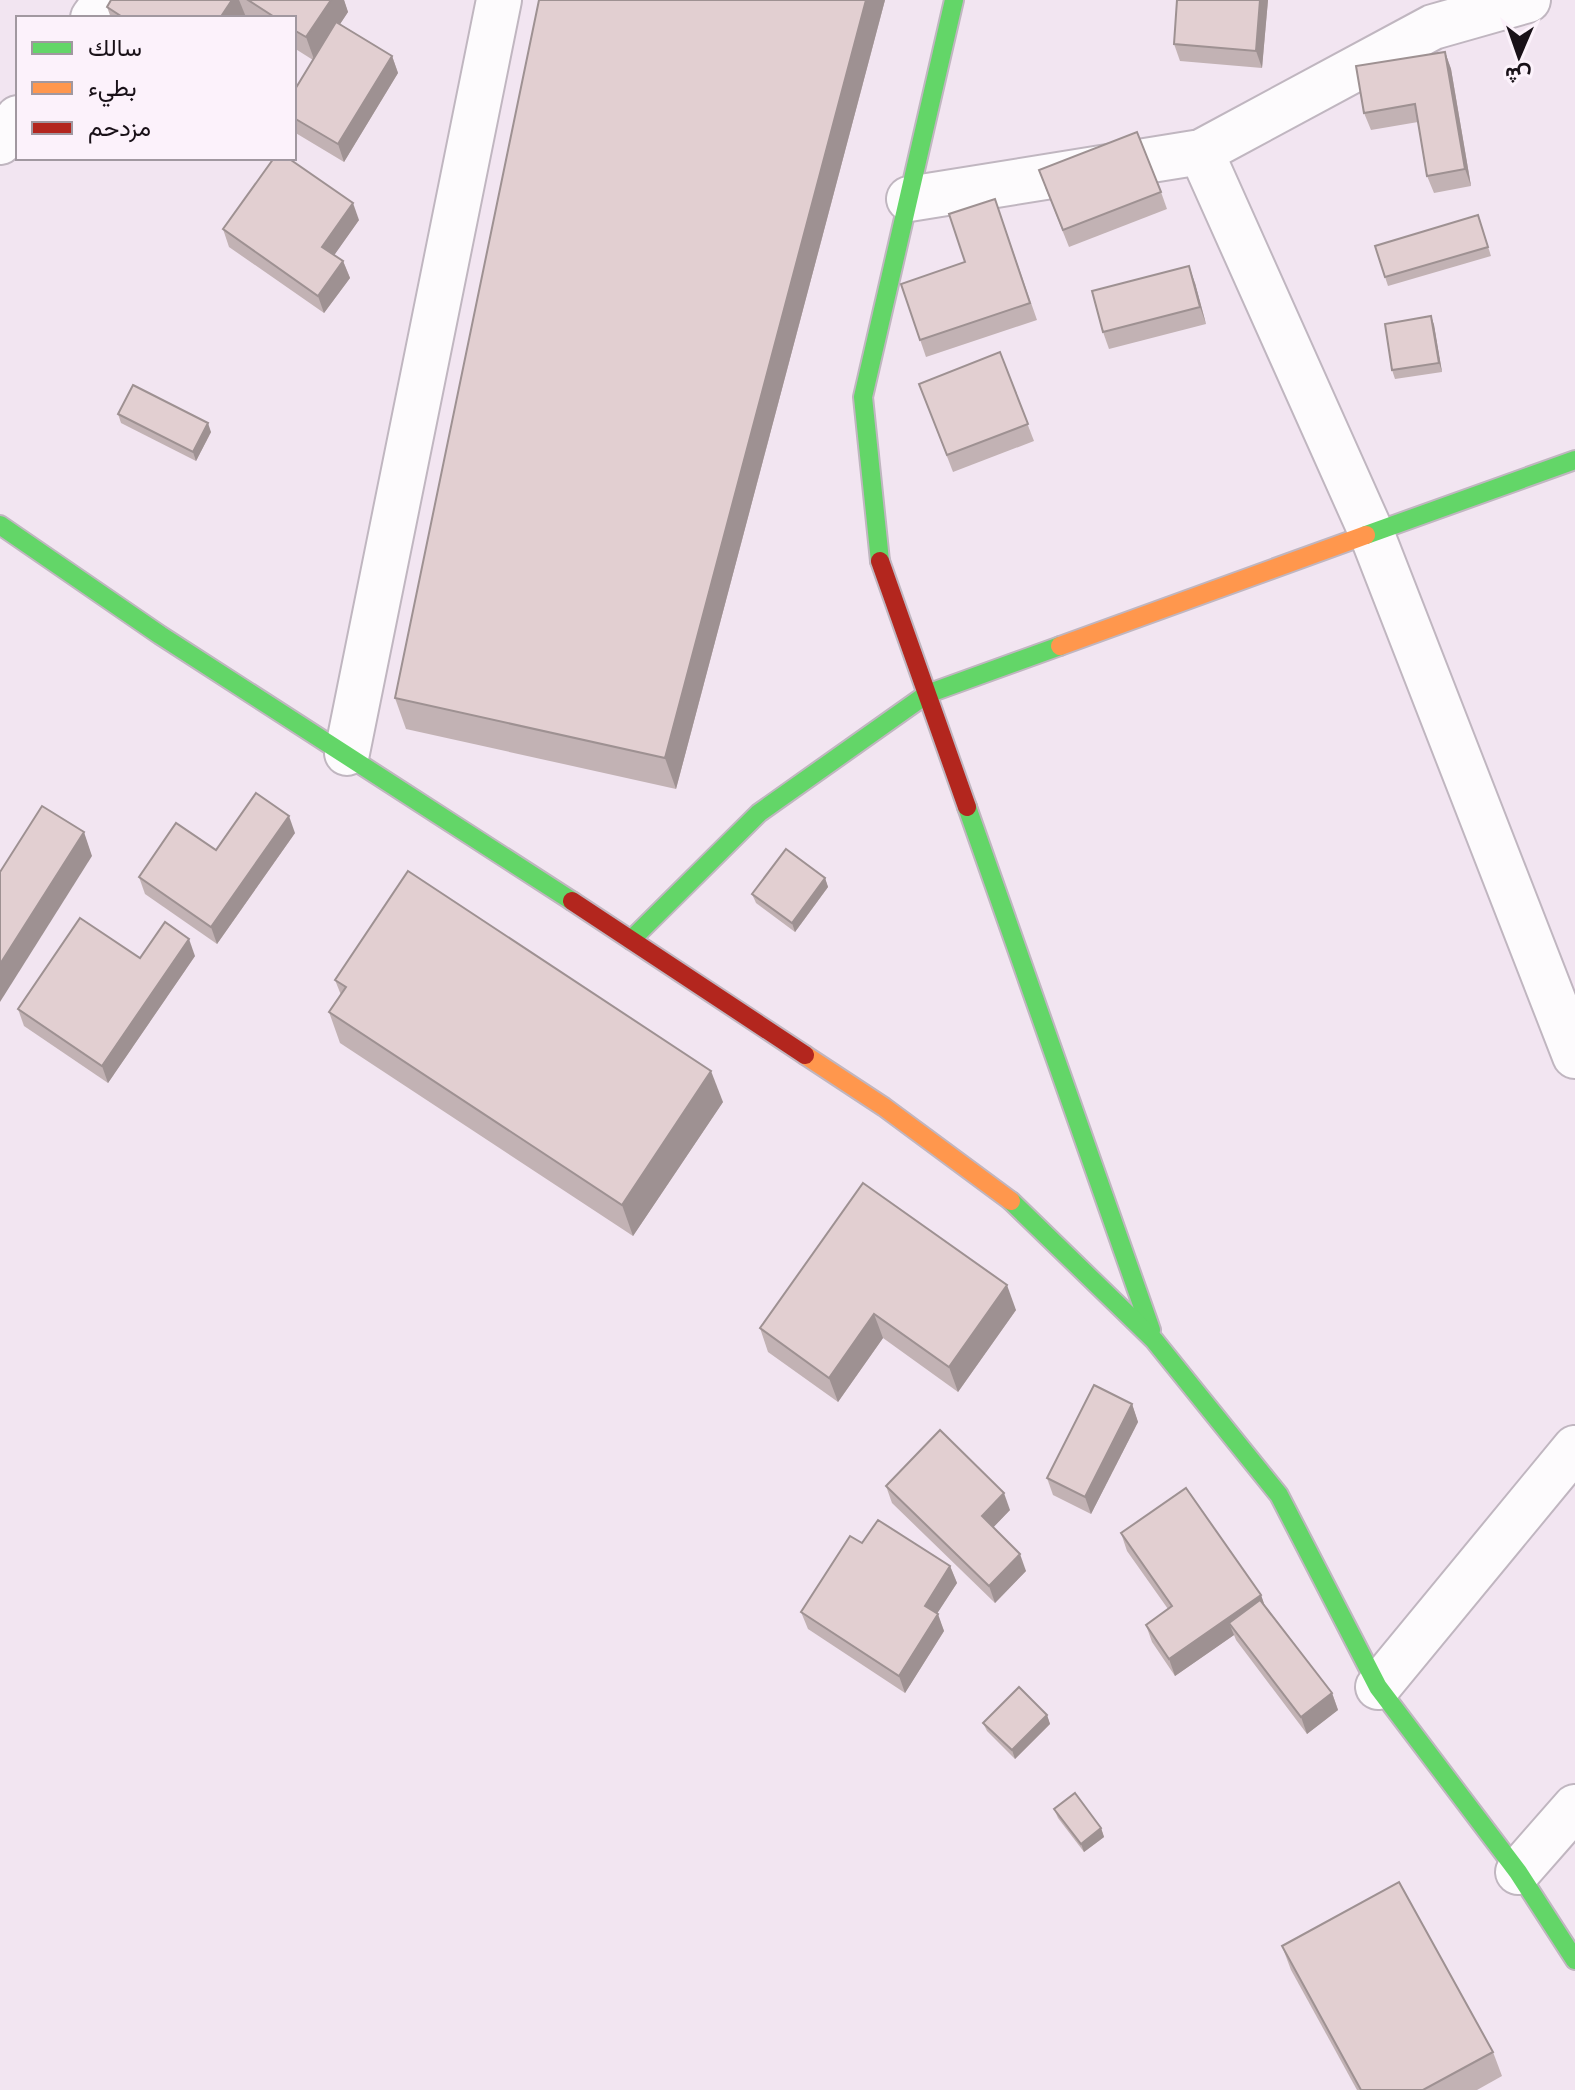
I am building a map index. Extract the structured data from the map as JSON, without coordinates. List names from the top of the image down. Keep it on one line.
{"legend":["سالك","بطيء","مزدحم"],"north":"bottom"}
